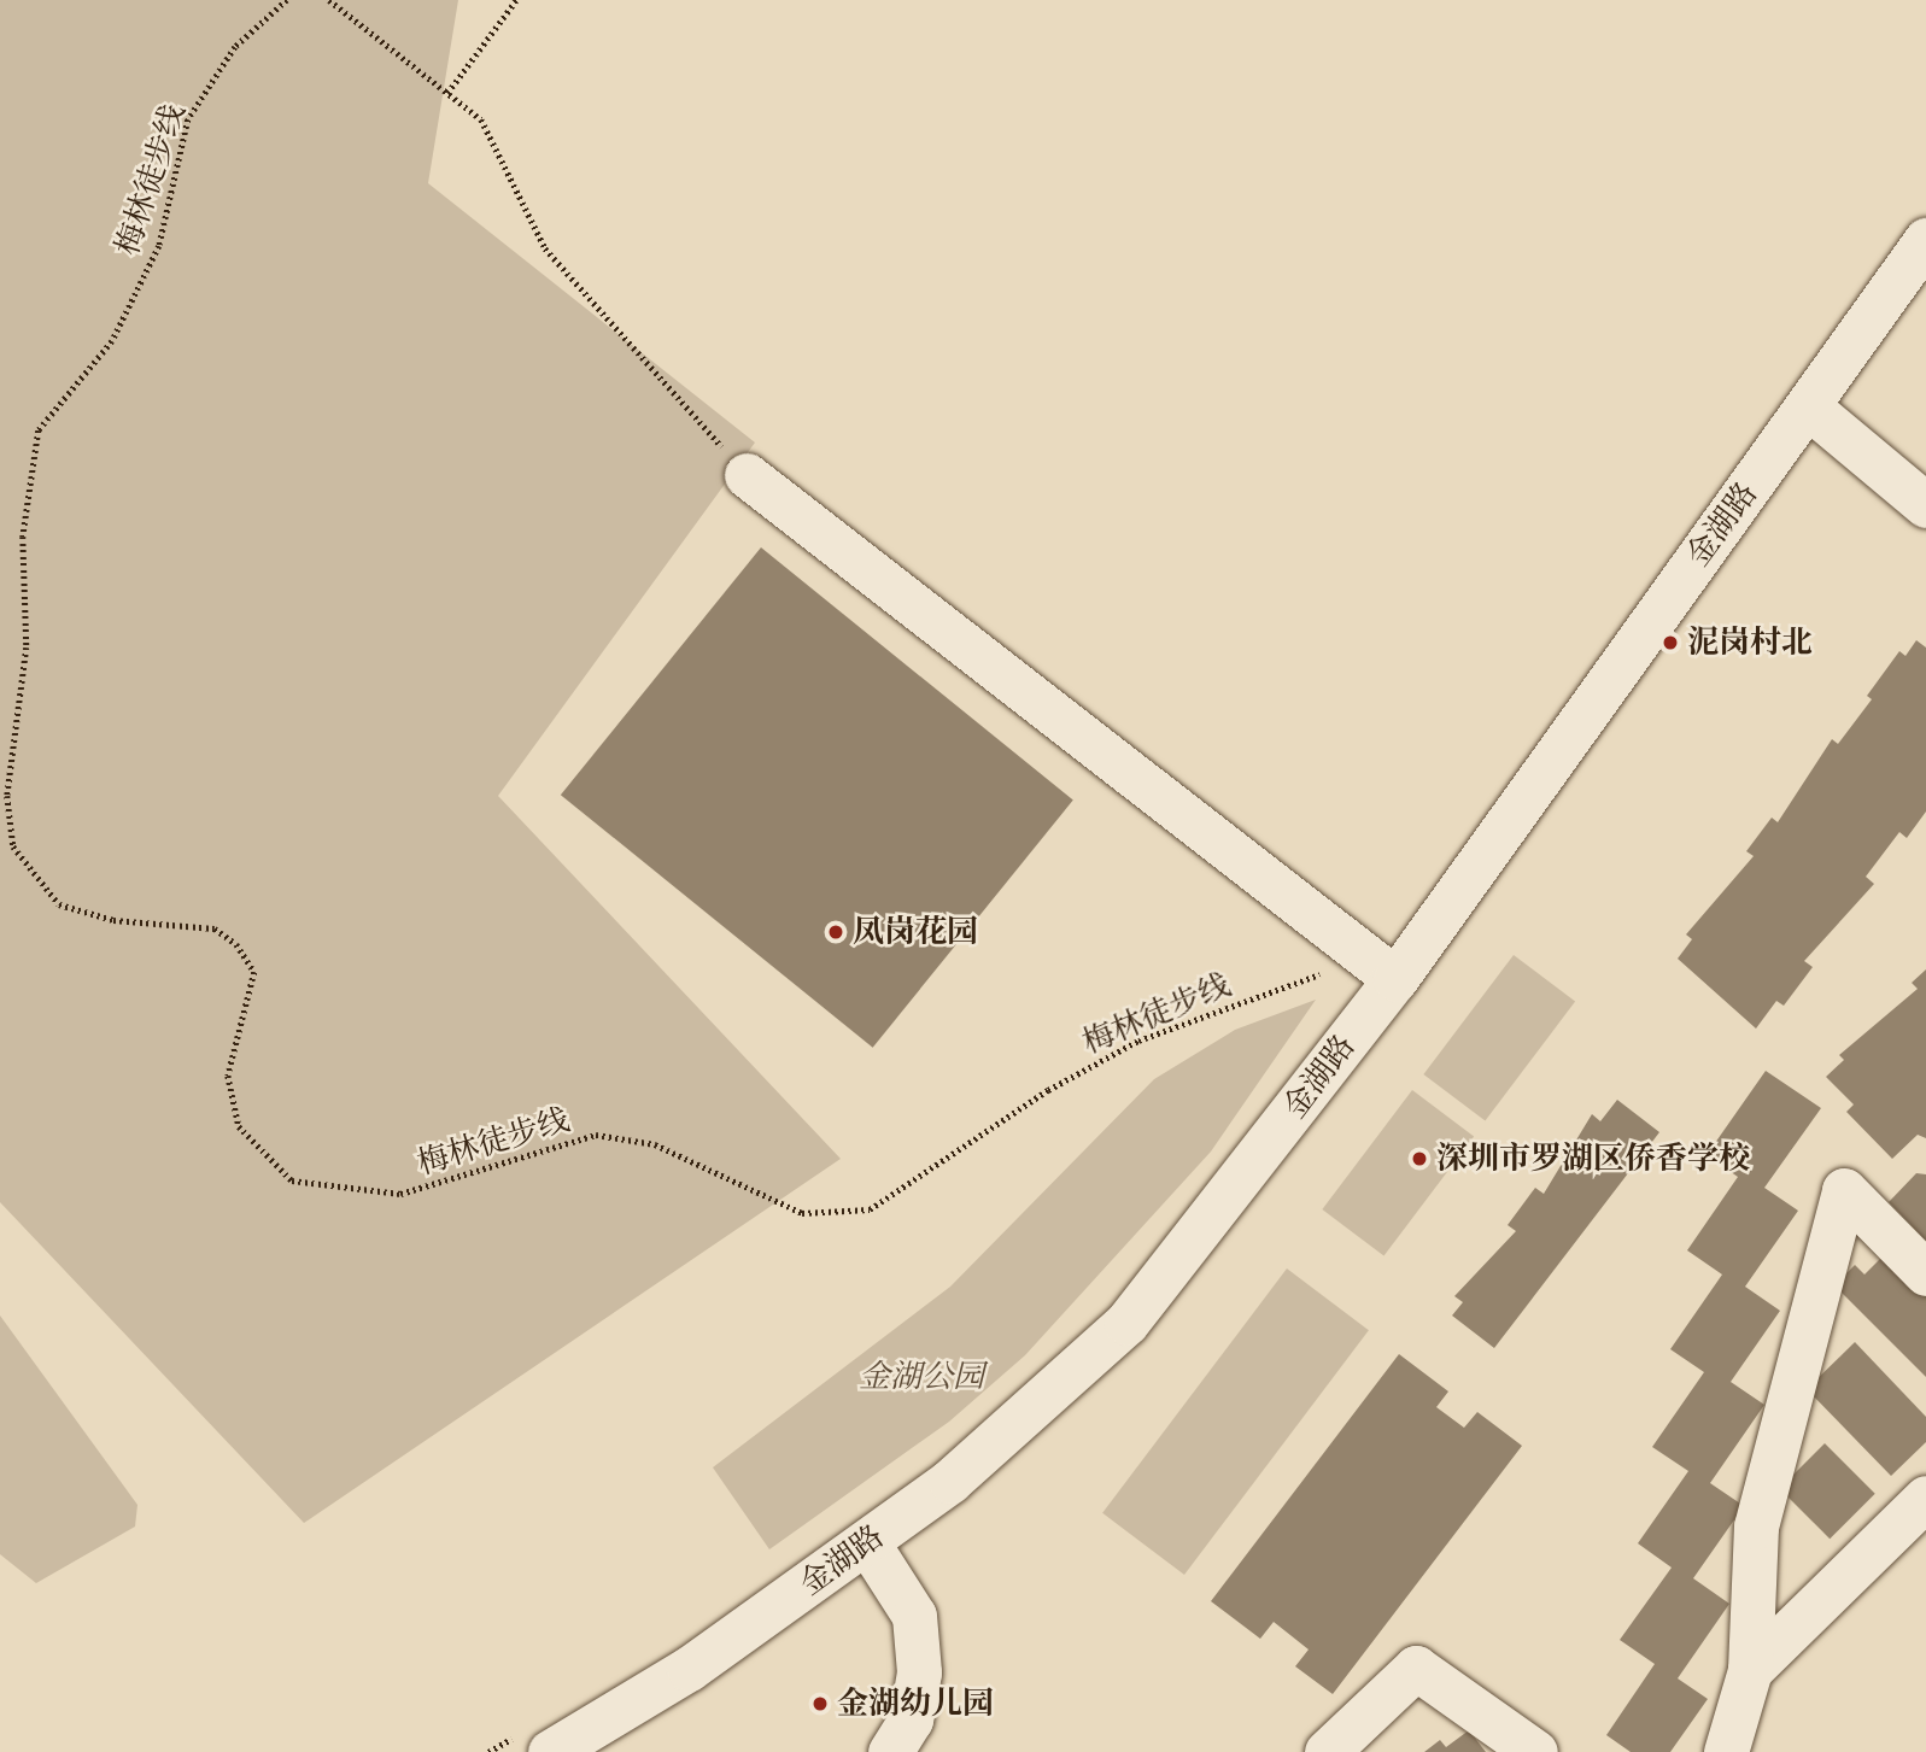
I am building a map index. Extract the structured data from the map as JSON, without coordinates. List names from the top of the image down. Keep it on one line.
{"streets":{"street":["金湖路"],"path":["梅林徒步线"]},"parks":["金湖公园"],"places":["泥岗村北","凤岗花园","深圳市罗湖区侨香学校","金湖幼儿园"]}
